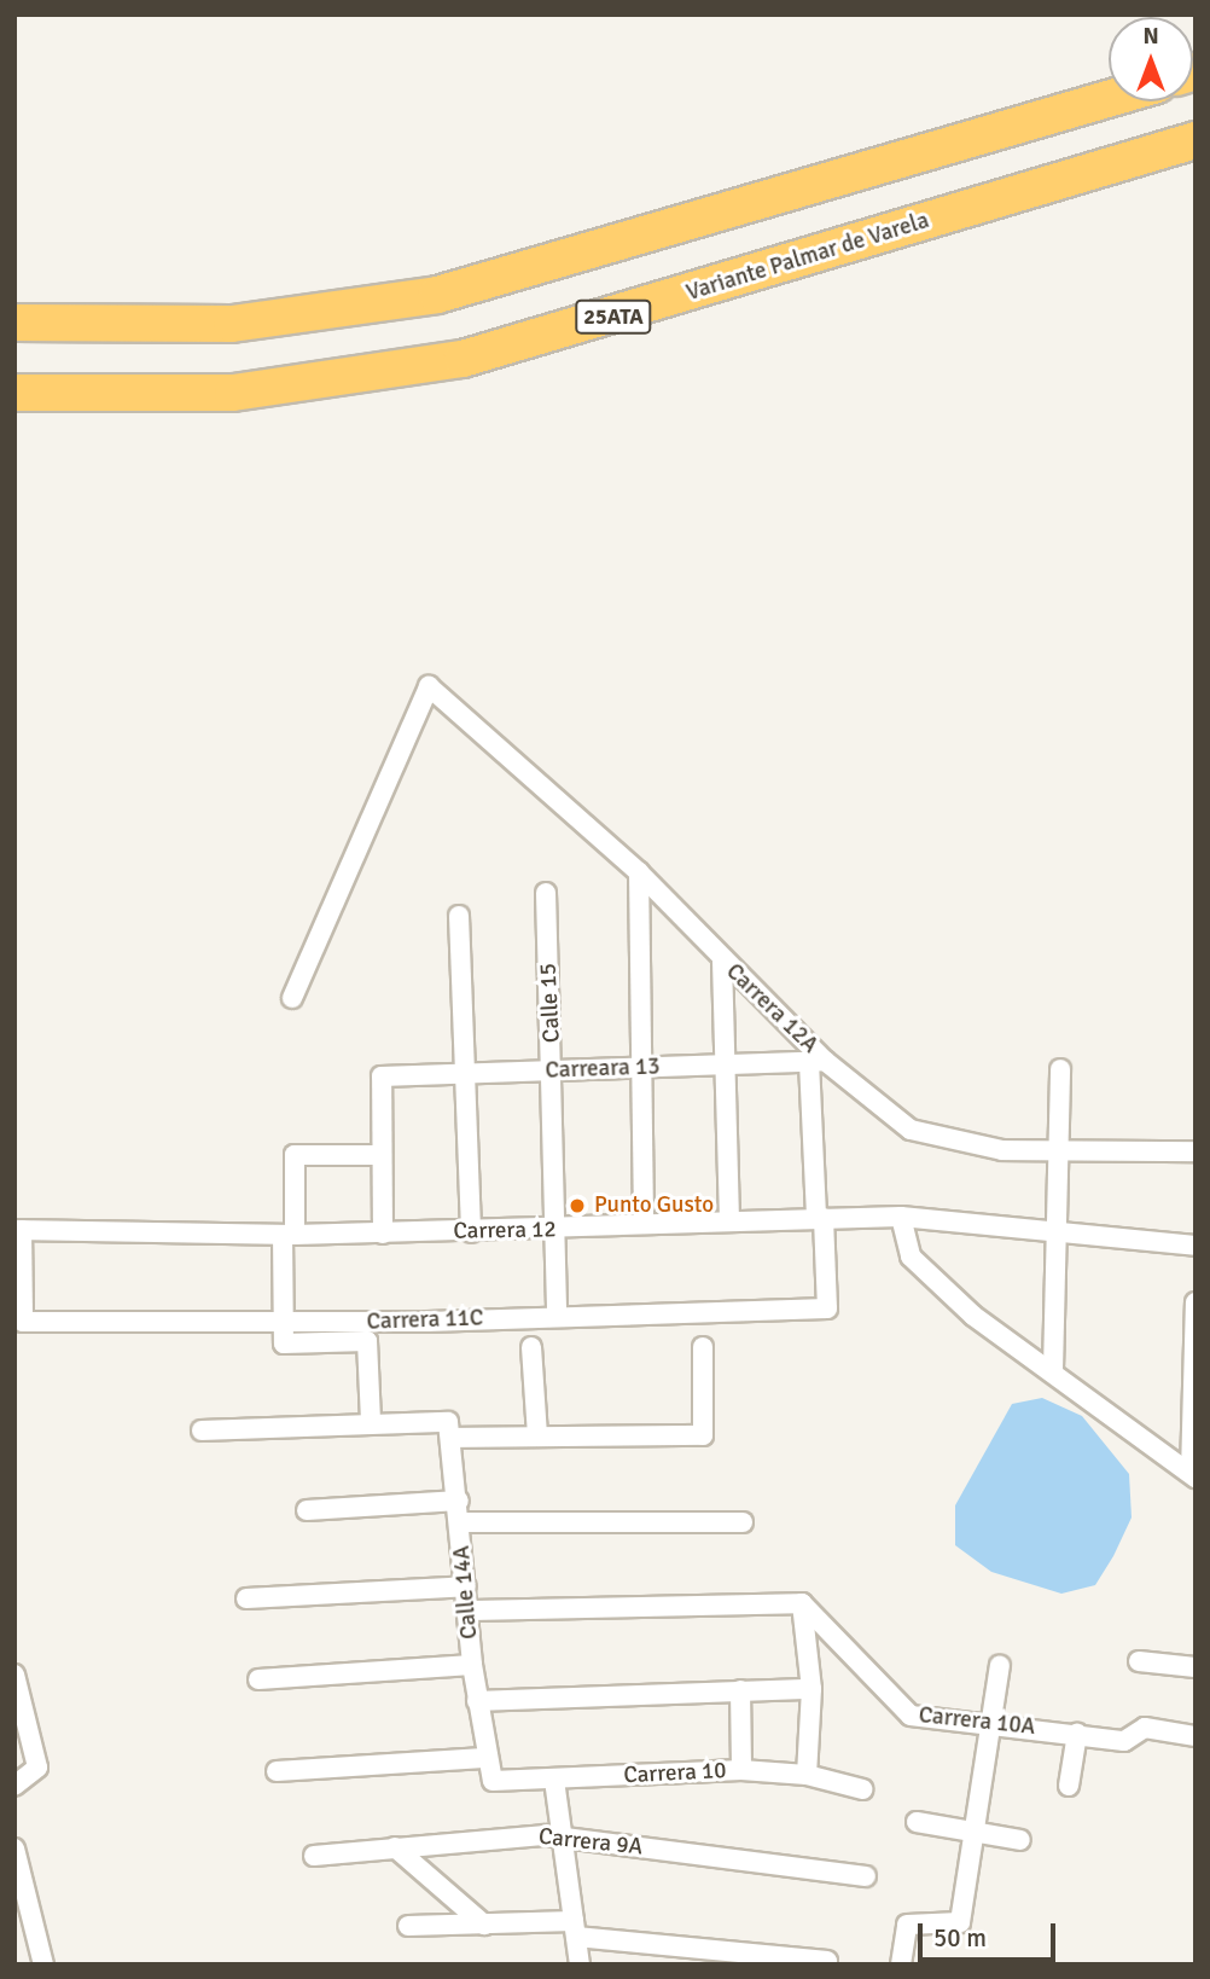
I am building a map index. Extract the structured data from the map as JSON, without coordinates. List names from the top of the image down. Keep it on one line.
{"streets":{"highway":["Variante Palmar de Varela","25ATA"],"street":["Calle 15","Carrera 12A","Carreara 13","Carrera 12","Carrera 11C","Calle 14A","Carrera 10A","Carrera 10","Carrera 9A"]},"crossings":[["Calle 15","Carreara 13"],["Calle 15","Carrera 12"],["Calle 15","Carrera 11C"],["Carrera 12A","Carreara 13"],["Carrera 12","Carrera 11C"],["Calle 14A","Carrera 10"]],"places":["Punto Gusto"],"scale_bar":"50 m","north":"top"}
